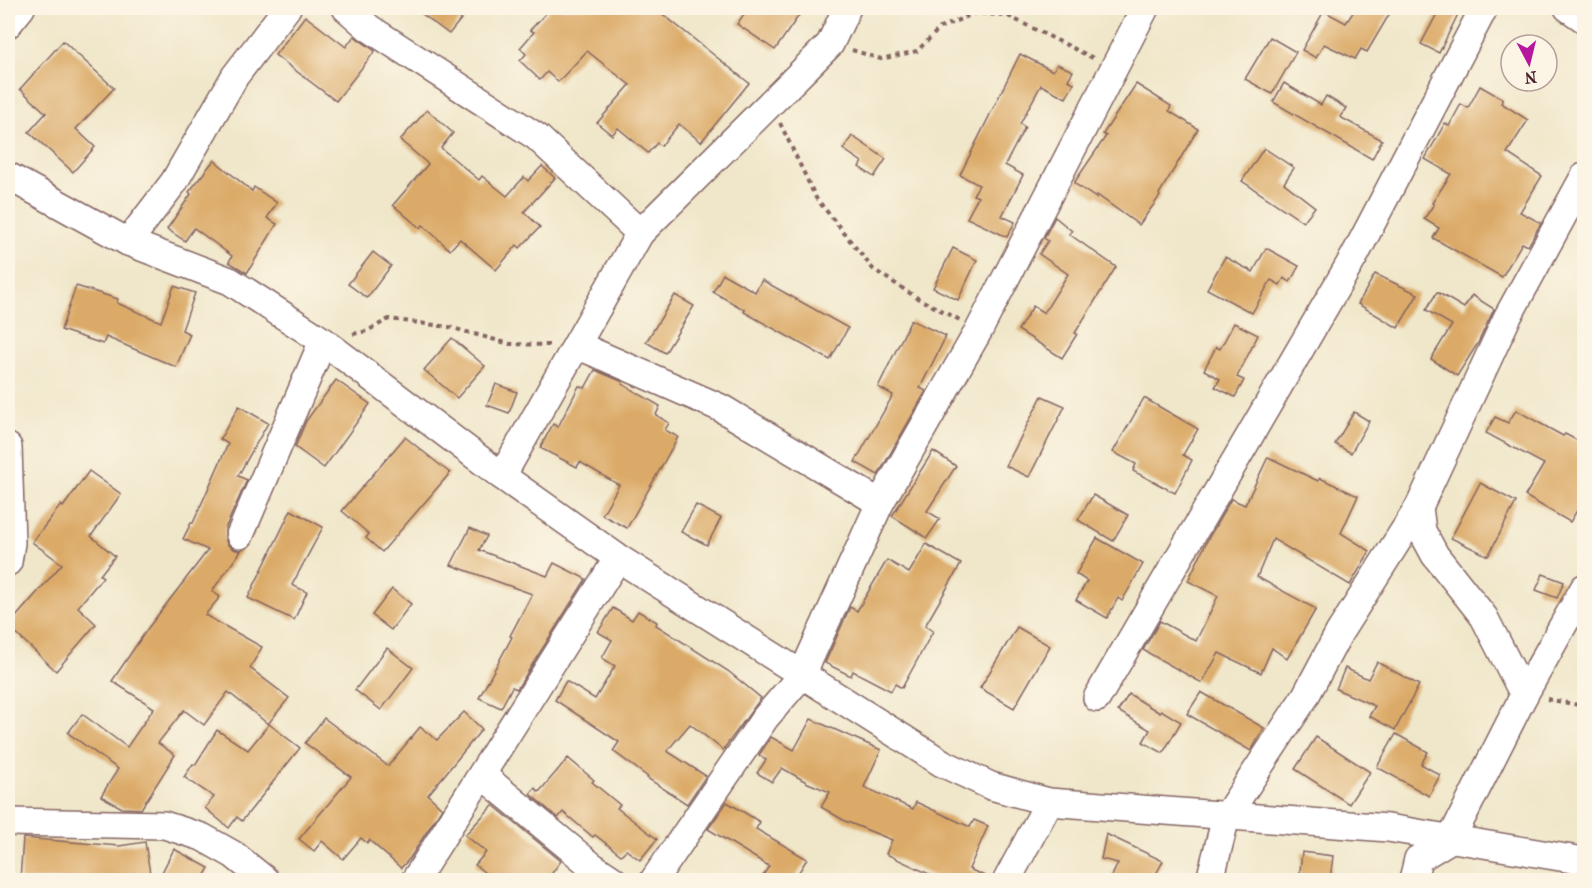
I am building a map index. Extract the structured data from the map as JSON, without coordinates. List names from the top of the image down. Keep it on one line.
{"north":"bottom"}
